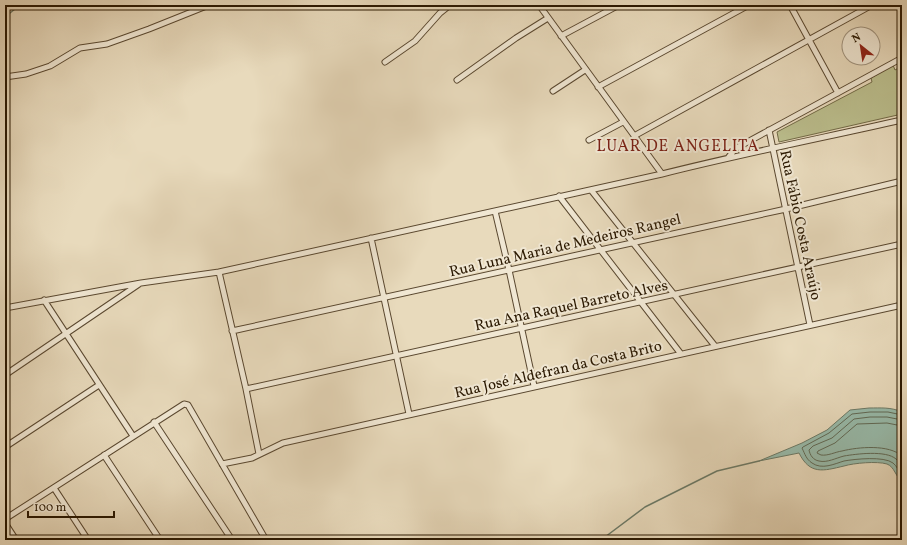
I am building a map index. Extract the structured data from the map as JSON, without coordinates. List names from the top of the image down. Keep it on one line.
{"streets":{"street":["Rua Fábio Costa Araújo","Rua Luna Maria de Medeiros Rangel","Rua Ana Raquel Barreto Alves","Rua José Aldefran da Costa Brito"]},"crossings":[["Rua Fábio Costa Araújo","Rua Luna Maria de Medeiros Rangel"],["Rua Fábio Costa Araújo","Rua Ana Raquel Barreto Alves"],["Rua Fábio Costa Araújo","Rua José Aldefran da Costa Brito"]],"districts":["LUAR DE ANGELITA"],"scale_bar":"100 m","north":"top left"}
